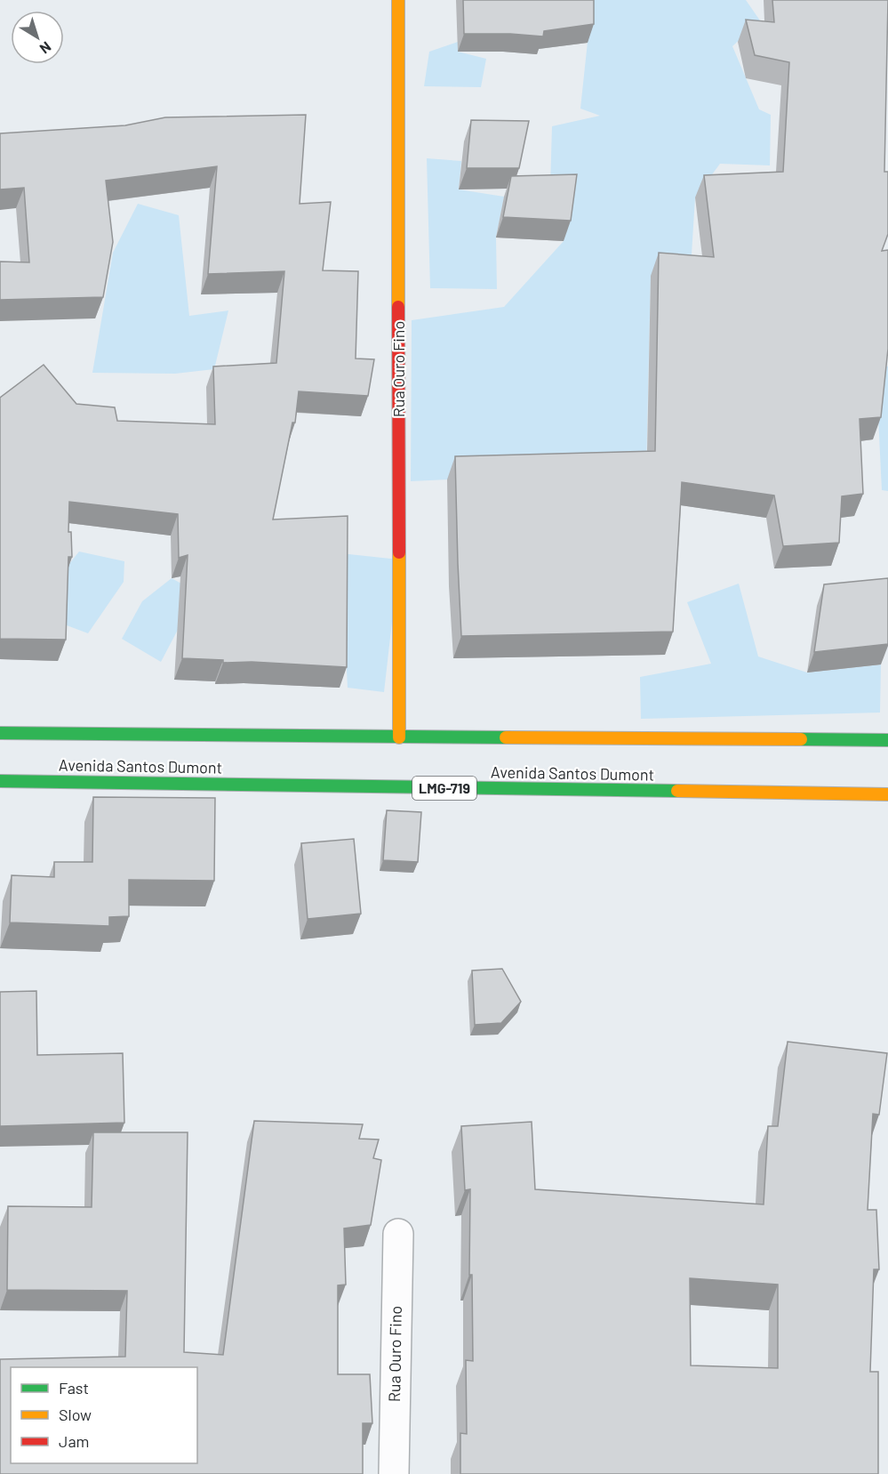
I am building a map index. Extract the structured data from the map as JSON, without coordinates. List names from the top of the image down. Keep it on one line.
{"streets":{"main road":["Rua Ouro Fino","Avenida Santos Dumont","LMG-719"]},"crossings":[["Rua Ouro Fino","Avenida Santos Dumont"]],"legend":["Fast","Slow","Jam"],"north":"bottom right"}
